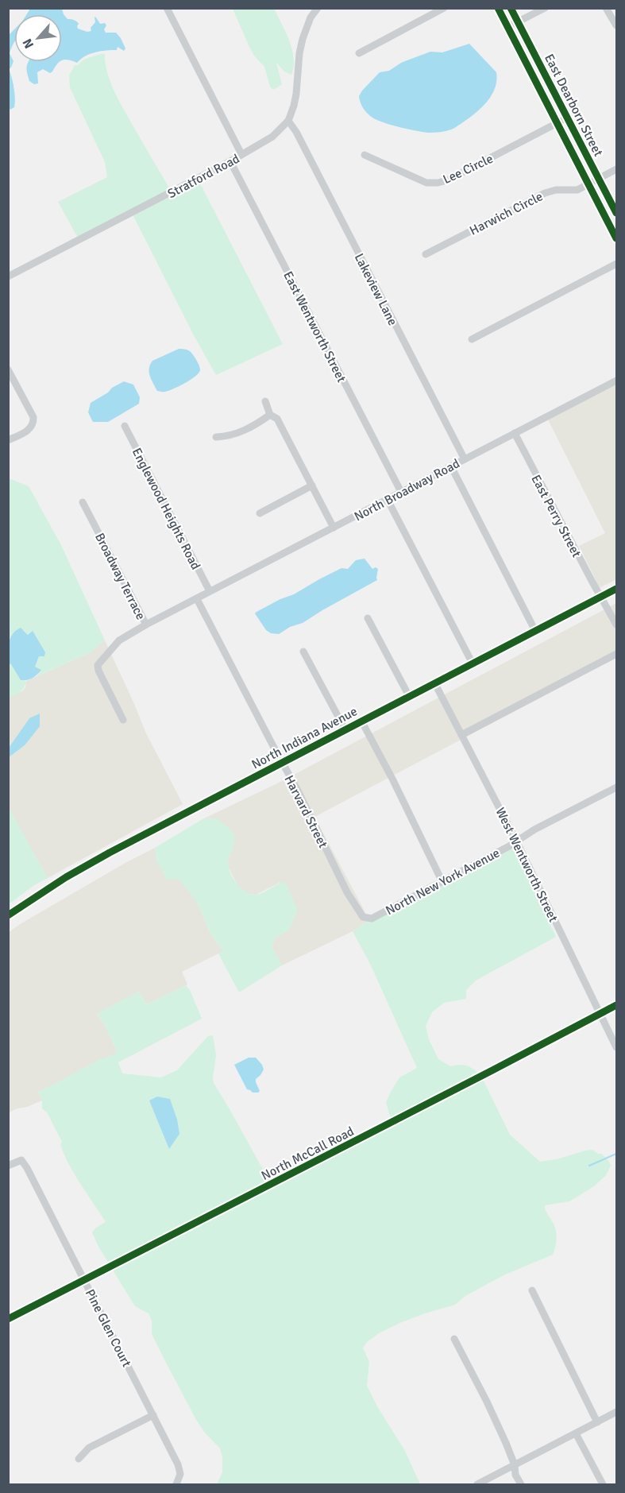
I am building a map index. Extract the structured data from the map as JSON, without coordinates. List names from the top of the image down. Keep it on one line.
{"streets":{"main road":["East Dearborn Street","North Indiana Avenue"],"street":["Lee Circle","Stratford Road","Harwich Circle","Lakeview Lane","East Wentworth Street","North Broadway Road","Englewood Heights Road","East Perry Street","Broadway Terrace","Harvard Street","West Wentworth Street","North New York Avenue","North McCall Road","Pine Glen Court"]},"crossings":[["East Dearborn Street","Lee Circle"],["East Dearborn Street","Harwich Circle"],["Stratford Road","Lakeview Lane"],["Stratford Road","East Wentworth Street"],["Lakeview Lane","North Broadway Road"],["East Wentworth Street","North Broadway Road"],["North Broadway Road","Englewood Heights Road"],["North Broadway Road","East Perry Street"],["North Broadway Road","Broadway Terrace"],["North Broadway Road","Harvard Street"],["East Perry Street","North Indiana Avenue"],["Broadway Terrace","Harvard Street"],["North Indiana Avenue","Harvard Street"],["North Indiana Avenue","West Wentworth Street"],["Harvard Street","North New York Avenue"],["West Wentworth Street","North New York Avenue"],["West Wentworth Street","North McCall Road"],["North McCall Road","Pine Glen Court"]],"north":"bottom left"}
